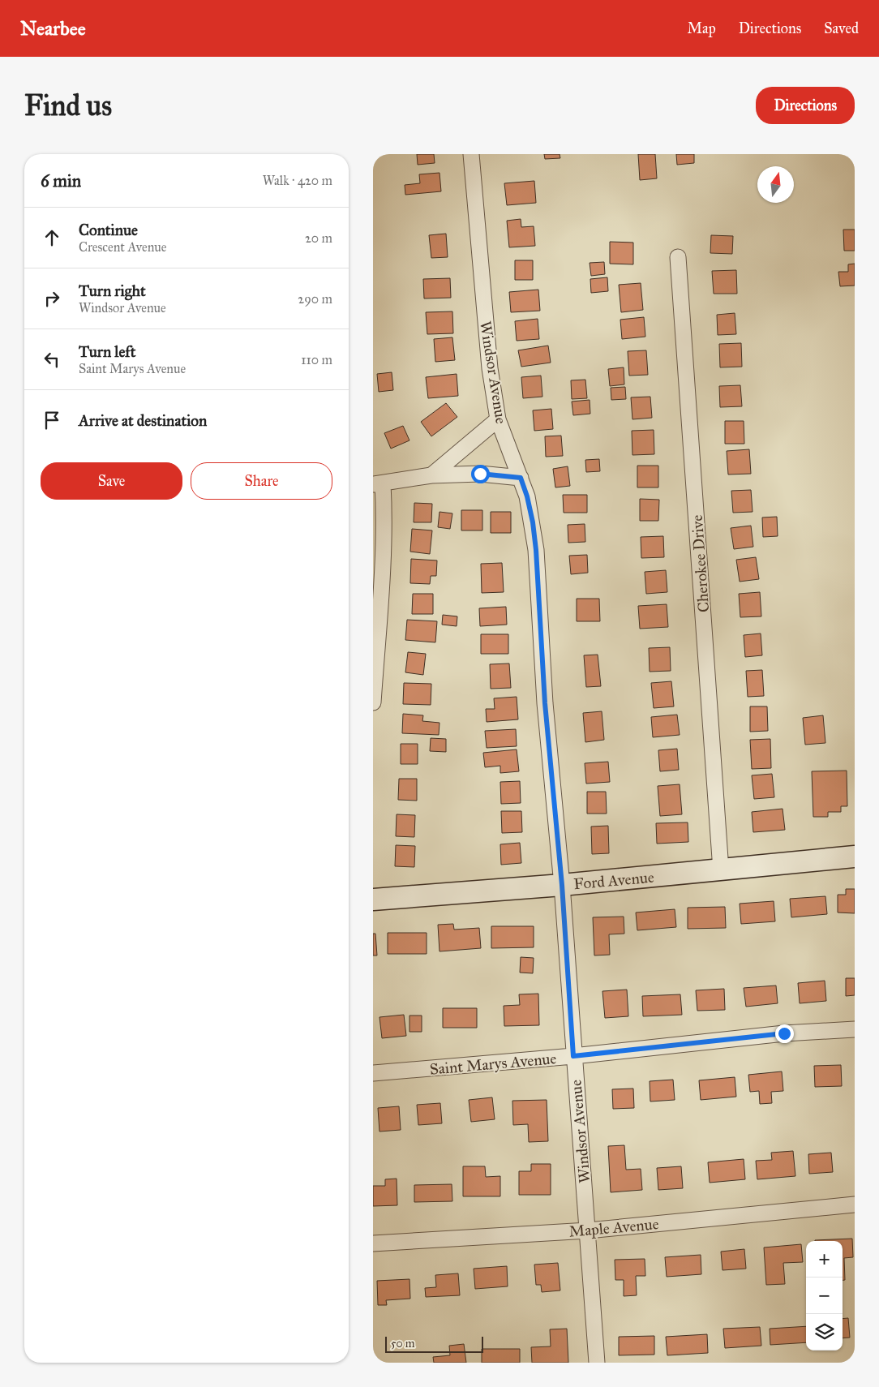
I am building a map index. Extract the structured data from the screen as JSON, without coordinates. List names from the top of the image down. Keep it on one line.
{"streets":{"street":["Windsor Avenue","Cherokee Drive","Ford Avenue","Saint Marys Avenue","Maple Avenue"]},"crossings":[["Windsor Avenue","Ford Avenue"],["Windsor Avenue","Saint Marys Avenue"],["Windsor Avenue","Maple Avenue"],["Cherokee Drive","Ford Avenue"]],"scale_bar":"50 m","north":"top","page":{"header":"Nearbee","nav":["Map","Directions","Saved"],"buttons":["Directions",["Save","Share"]],"title":"Find us","heading":["6 min","Walk · 420 m"],"list":[["Continue","Crescent Avenue","20 m"],["Turn right","Windsor Avenue","290 m"],["Turn left","Saint Marys Avenue","110 m"],"Arrive at destination"],"map_buttons":["+","−"],"scale":"50 m"}}
